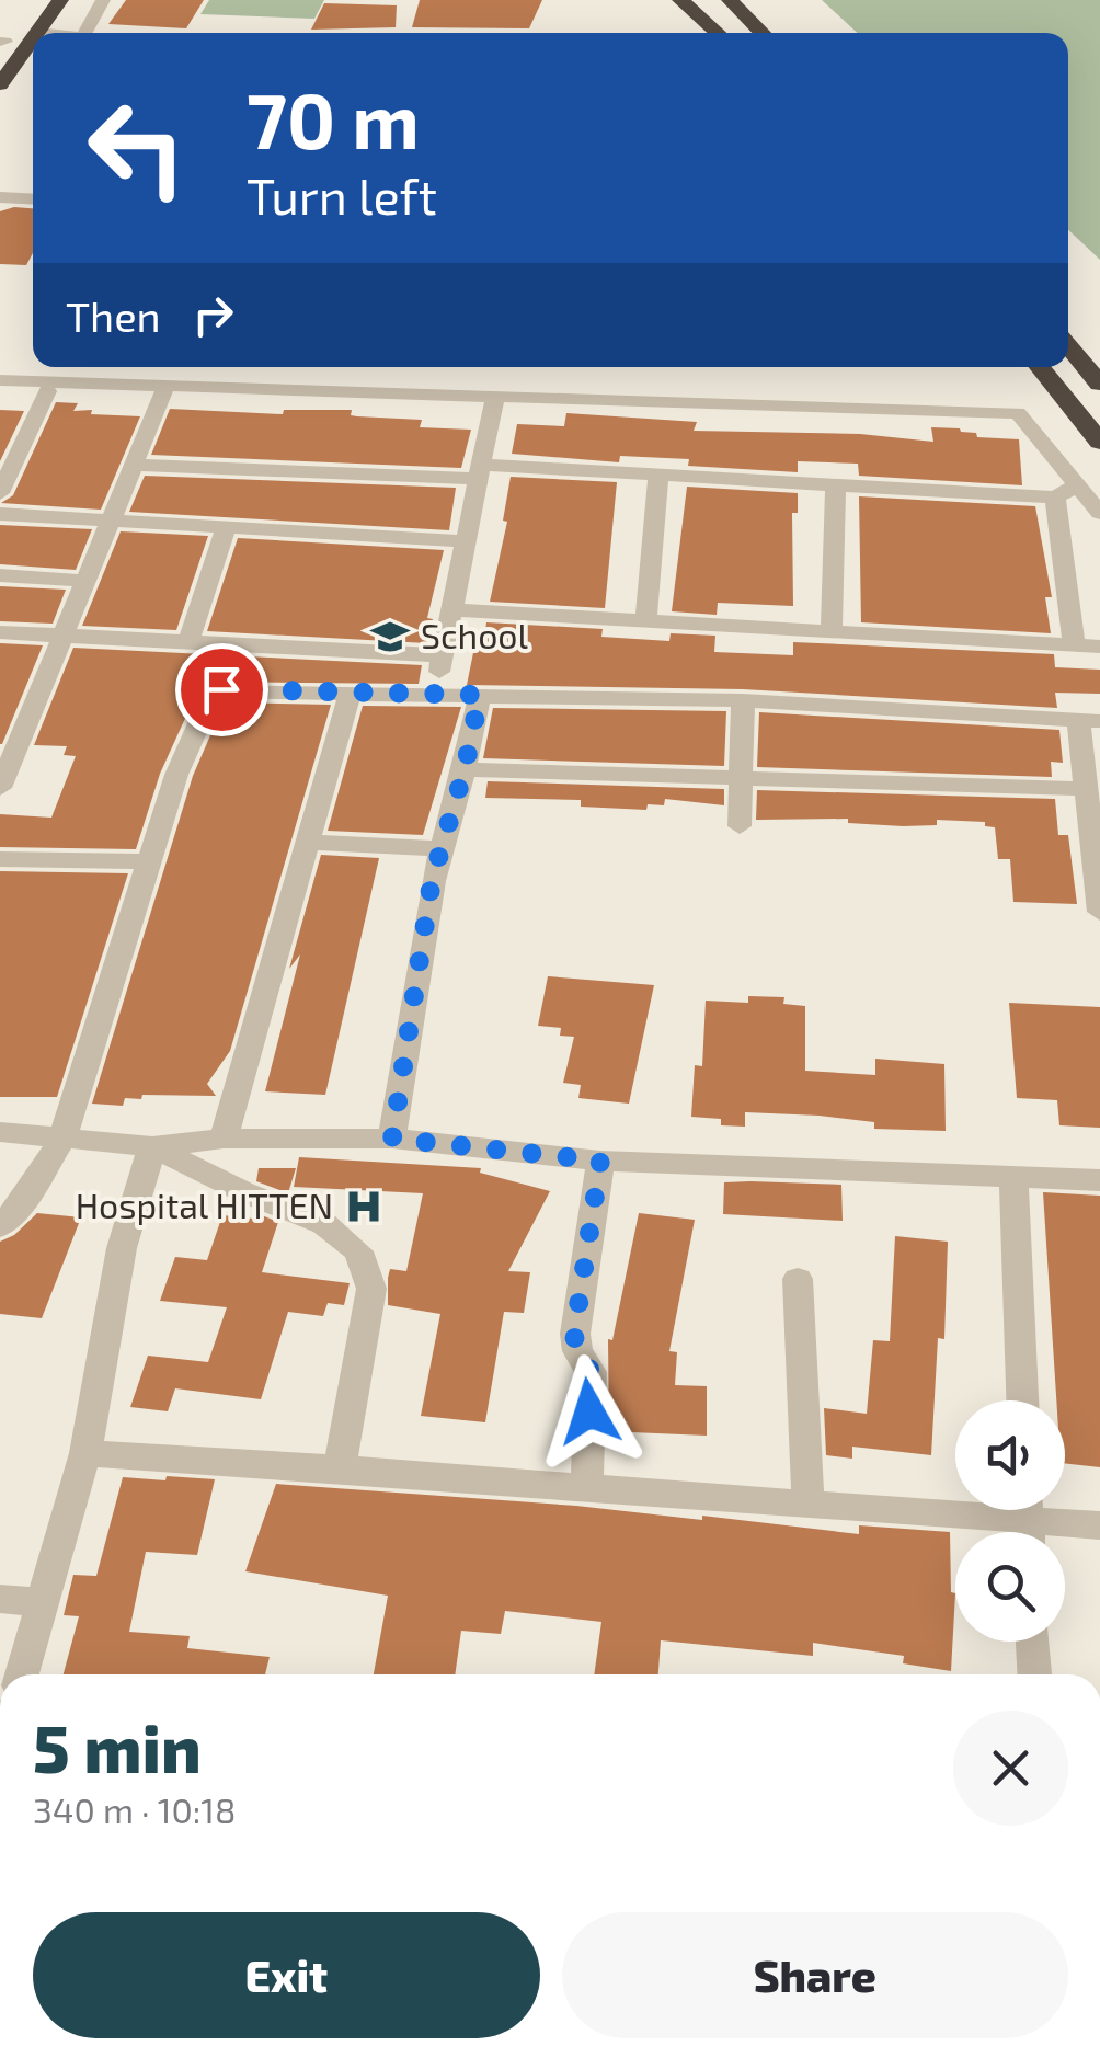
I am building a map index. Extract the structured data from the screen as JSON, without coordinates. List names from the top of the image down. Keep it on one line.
{"places":{"school or university":["School"],"hospital":["Hospital HITTEN"]},"page":{"turn":["70 m","Turn left"],"then":"Then","heading":["5 min","340 m · 10:18"],"buttons":["Exit","Share"]}}
